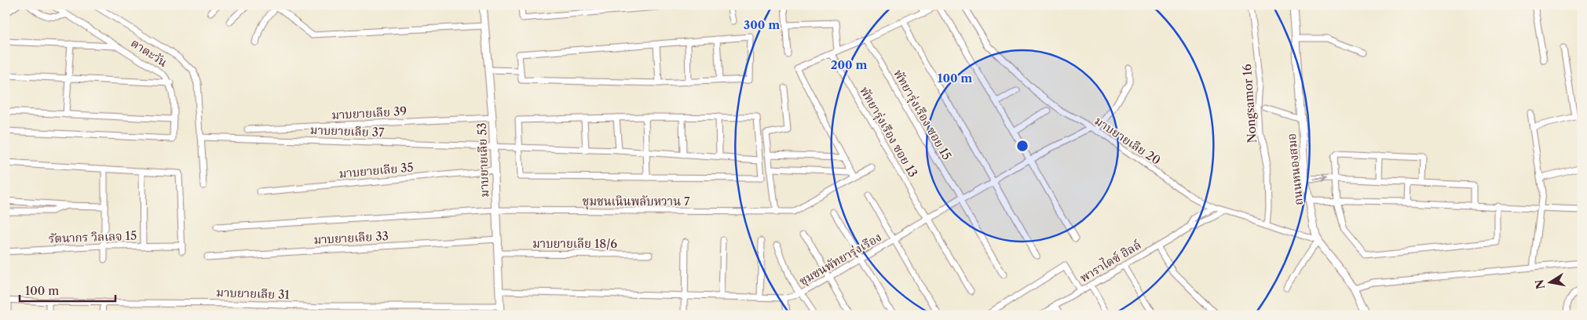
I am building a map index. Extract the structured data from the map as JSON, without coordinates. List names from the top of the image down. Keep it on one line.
{"streets":{"street":["ตาตะวัน","Nongsamor 16","มาบยายเลีย 39","พัทยารุ่งเรือง ซอย 15","มาบยายเลีย 37","พัทยารุ่งเรือง ซอย 13","มาบยายเลีย 20","มาบยายเลีย 53","ถนนหนองสมอ","มาบยายเลีย 35","ชุมชนเนินพลับหวาน 7","รัตนากร วิลเลจ 15","มาบยายเลีย 33","มาบยายเลีย 18/6","ชุมชนพัทยารุ่งเรือง","พาราไดซ์ ฮิลล์","มาบยายเลีย 31"]},"crossings":[["Nongsamor 16","มาบยายเลีย 20"],["มาบยายเลีย 39","มาบยายเลีย 53"],["พัทยารุ่งเรือง ซอย 15","ชุมชนพัทยารุ่งเรือง"],["มาบยายเลีย 37","มาบยายเลีย 53"],["พัทยารุ่งเรือง ซอย 13","ชุมชนพัทยารุ่งเรือง"],["มาบยายเลีย 20","ถนนหนองสมอ"],["มาบยายเลีย 20","ชุมชนพัทยารุ่งเรือง"],["มาบยายเลีย 20","พาราไดซ์ ฮิลล์"],["มาบยายเลีย 53","มาบยายเลีย 35"],["มาบยายเลีย 53","ชุมชนเนินพลับหวาน 7"],["มาบยายเลีย 53","มาบยายเลีย 33"],["มาบยายเลีย 53","มาบยายเลีย 18/6"],["มาบยายเลีย 53","ชุมชนพัทยารุ่งเรือง"],["มาบยายเลีย 53","มาบยายเลีย 31"]],"scale_bar":"100 m","north":"left","rings":["300 m","200 m","100 m"]}
